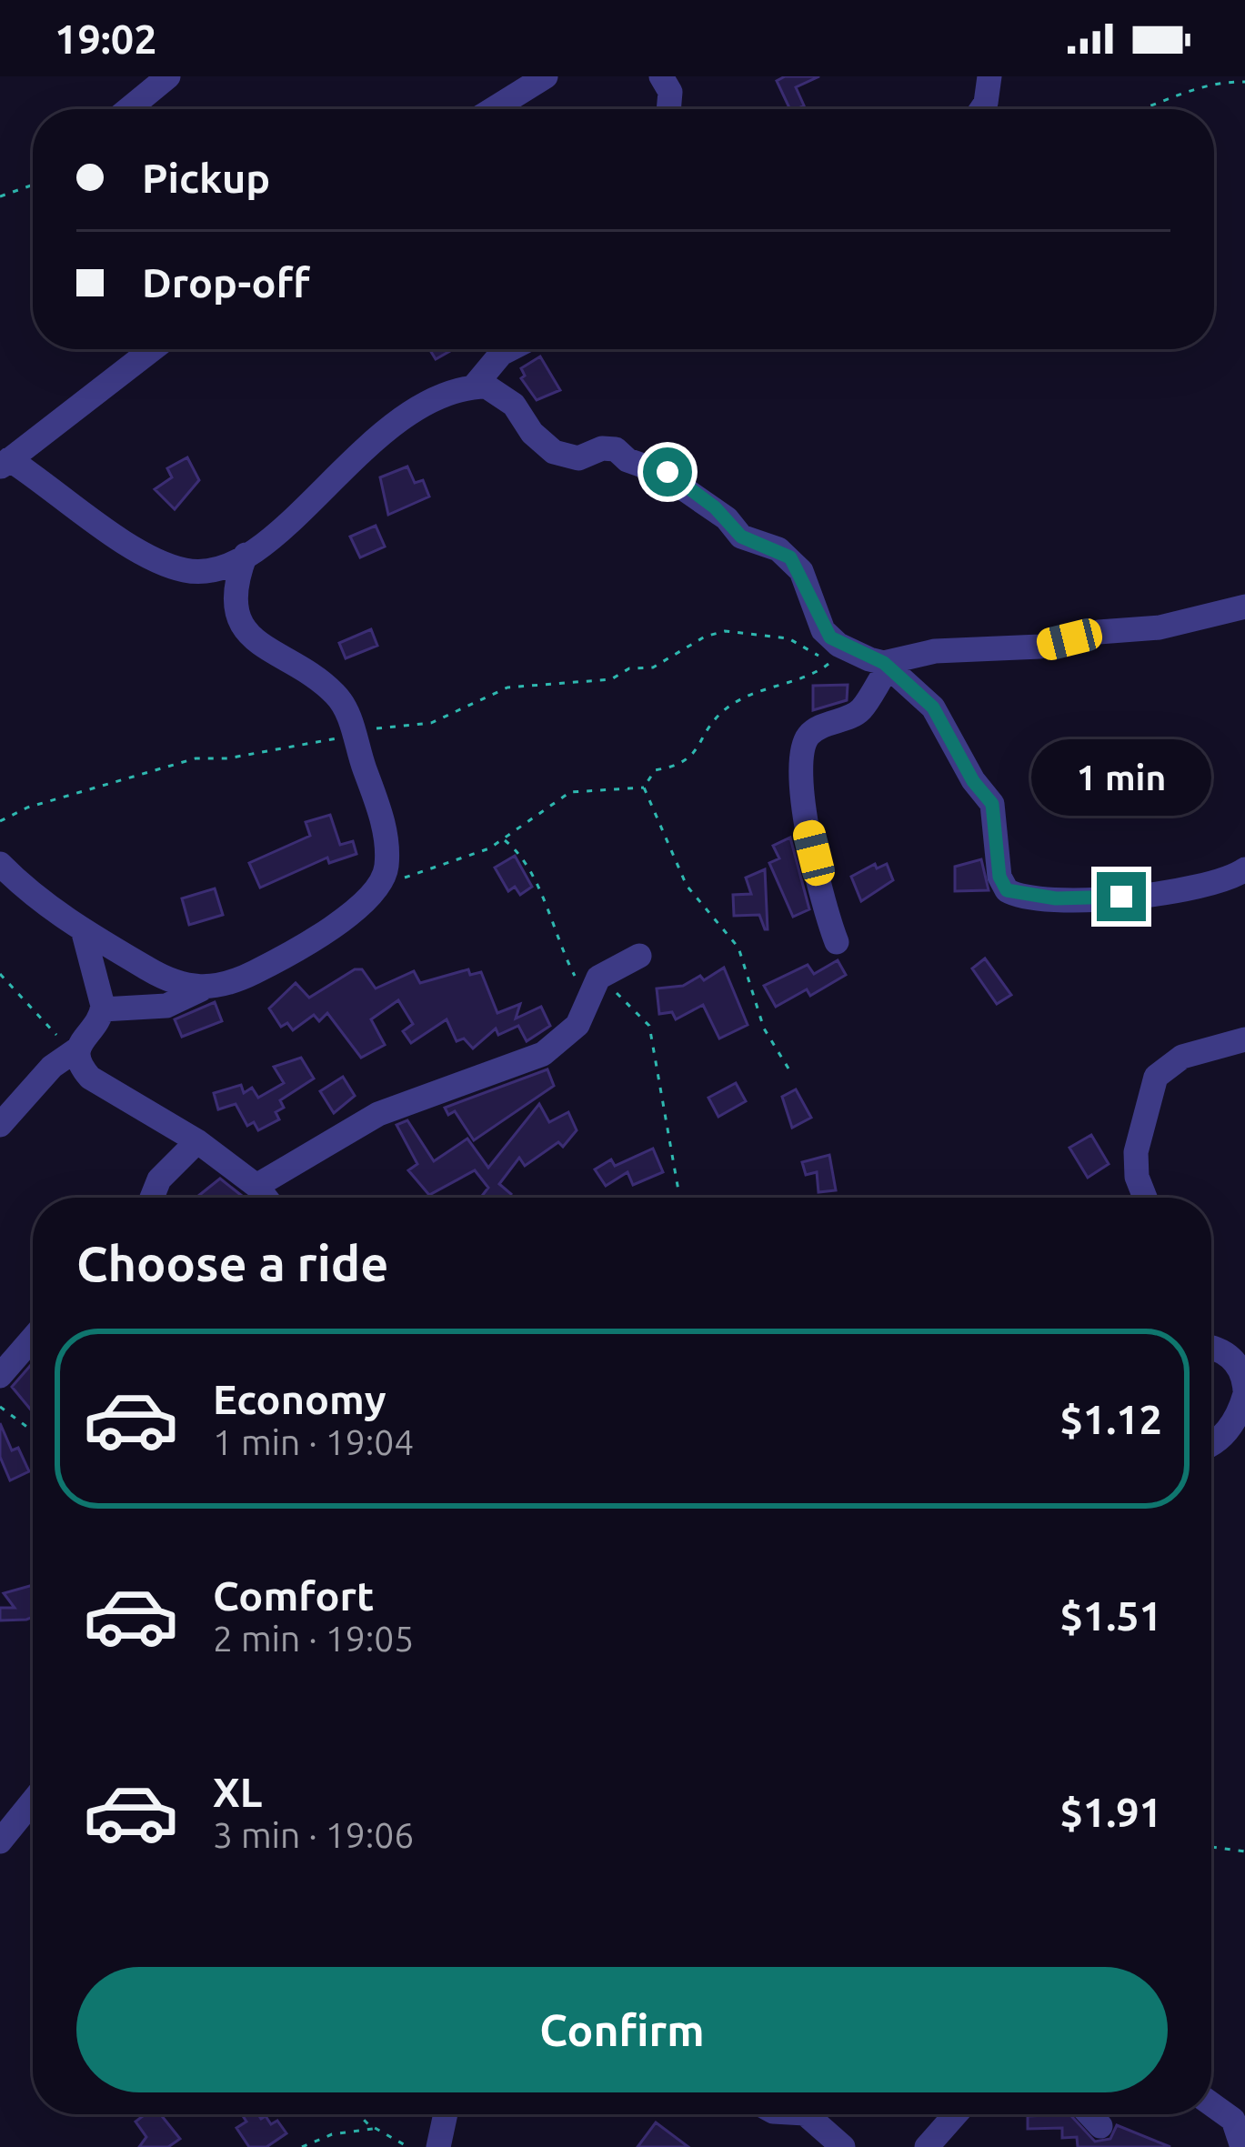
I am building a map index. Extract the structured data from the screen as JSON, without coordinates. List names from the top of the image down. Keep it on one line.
{"page":{"status":"19:02","banner":["Pickup","Drop-off"],"bubble":"1 min","heading":"Choose a ride","list":[{"name":"Economy","note":"1 min · 19:04","value":"$1.12"},{"name":"Comfort","note":"2 min · 19:05","value":"$1.51"},{"name":"XL","note":"3 min · 19:06","value":"$1.91"}],"buttons":"Confirm"}}
